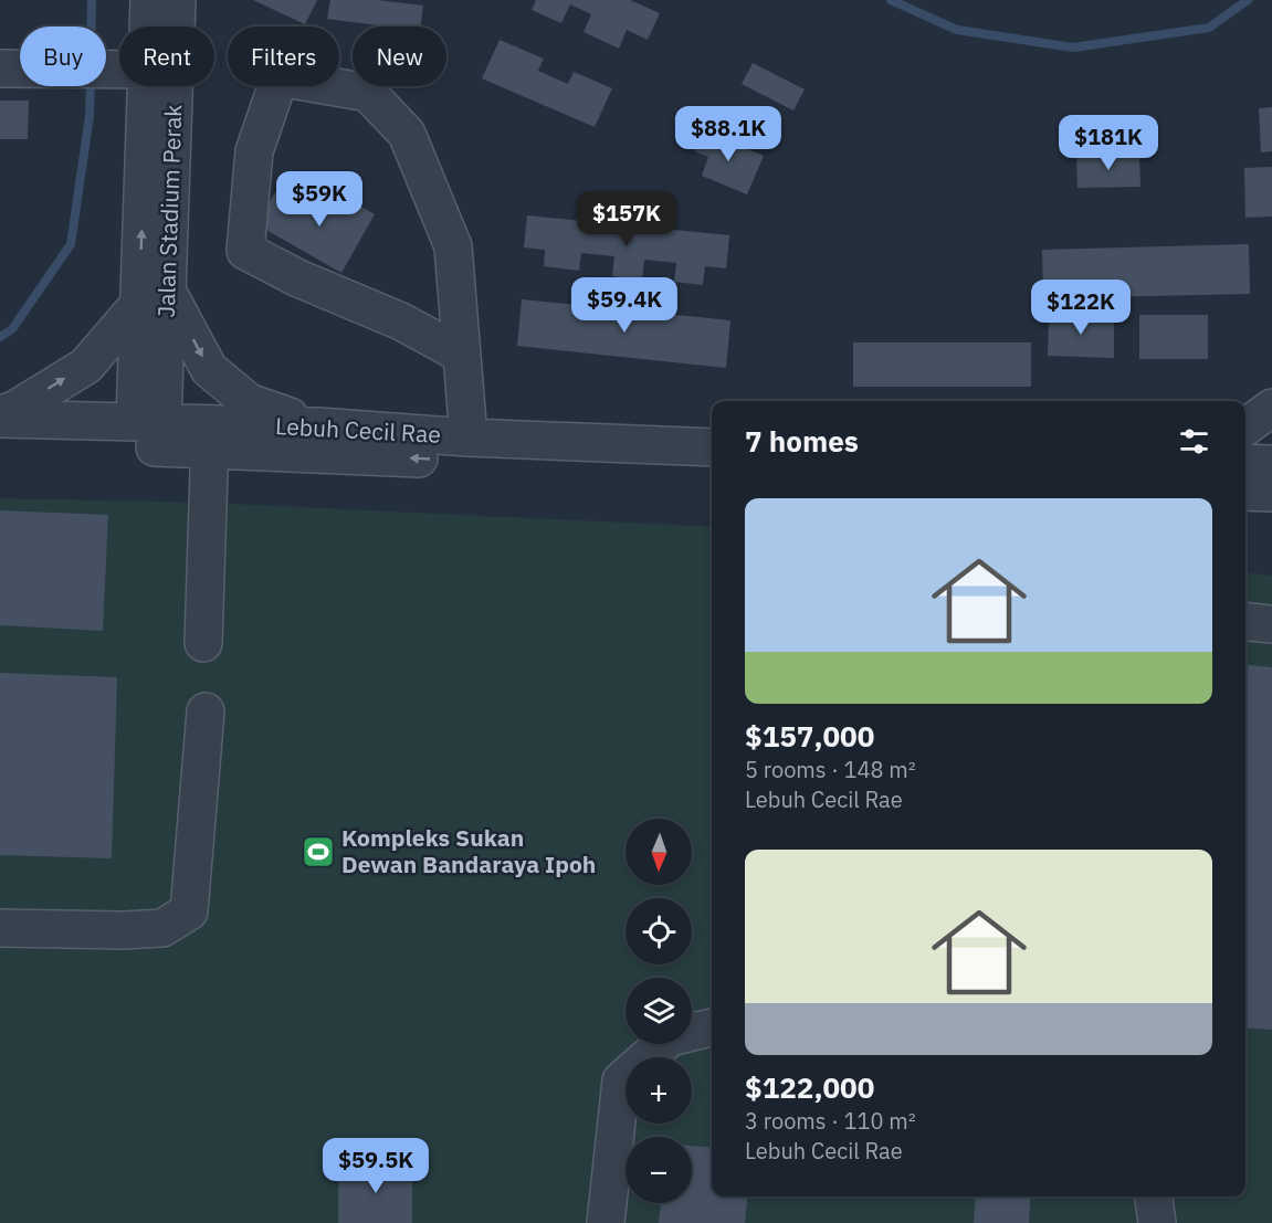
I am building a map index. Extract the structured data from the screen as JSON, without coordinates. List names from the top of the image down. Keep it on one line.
{"streets":{"street":["Jalan Stadium Perak","Lebuh Cecil Rae"]},"crossings":[["Jalan Stadium Perak","Lebuh Cecil Rae"]],"places":{"sports":["Kompleks Sukan Dewan Bandaraya Ipoh"]},"north":"bottom","page":{"chip":["Buy","Rent","Filters","New"],"price":["$88.1K","$181K","$59K","$157K","$59.4K","$122K","$59.5K"],"heading":"7 homes","list":[{"name":"$157,000","note":"5 rooms · 148 m² · Lebuh Cecil Rae"},{"name":"$122,000","note":"3 rooms · 110 m² · Lebuh Cecil Rae"}],"map_buttons":["+","−"]}}
